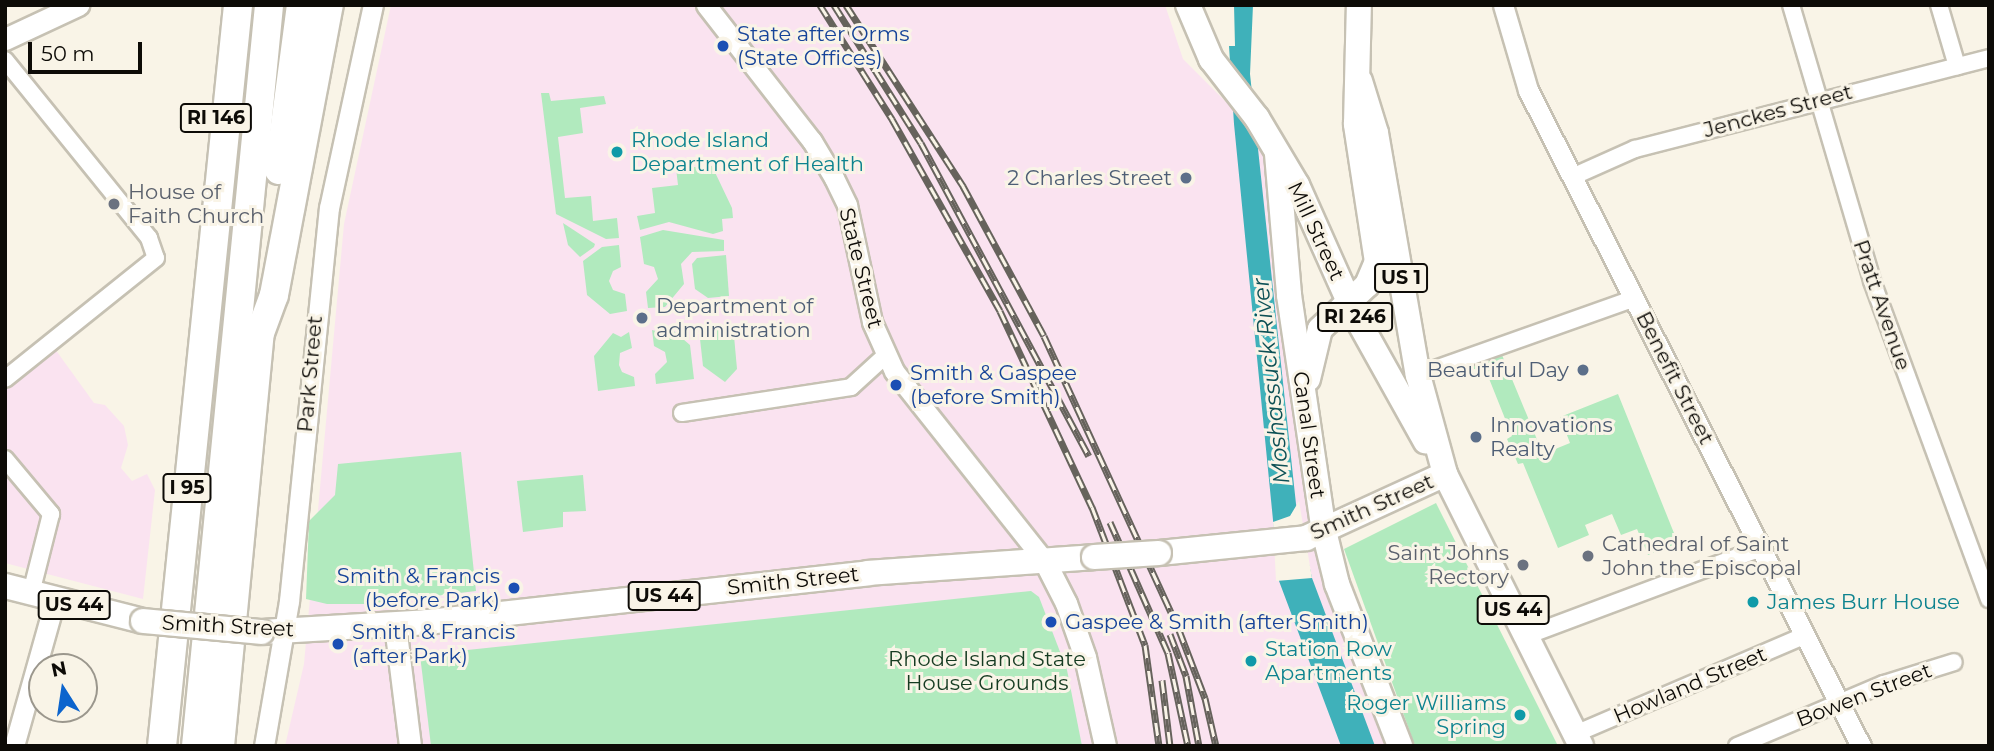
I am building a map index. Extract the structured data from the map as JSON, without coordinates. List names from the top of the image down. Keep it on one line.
{"streets":{"highway":["RI 146","I 95"],"main road":["Mill Street","US 1","RI 246","Canal Street","Smith Street","US 44"],"street":["Jenckes Street","State Street","Pratt Avenue","Park Street","Benefit Street","Howland Street","Bowen Street"]},"crossings":[["Jenckes Street","Pratt Avenue"],["Jenckes Street","Benefit Street"],["RI 146","I 95"],["Mill Street","US 1"],["Mill Street","Canal Street"],["Mill Street","Smith Street"],["Mill Street","US 44"],["State Street","Smith Street"],["US 1","Canal Street"],["US 1","Smith Street"],["US 1","US 44"],["Park Street","Smith Street"],["Benefit Street","Howland Street"],["Benefit Street","Bowen Street"],["Canal Street","Smith Street"],["Smith Street","US 44"],["US 44","Howland Street"]],"water":["Moshassuck River"],"parks":["Rhode Island State House Grounds"],"places":["State after Orms (State Offices)","Rhode Island Department of Health","2 Charles Street","House of Faith Church","Department of administration","Beautiful Day","Smith & Gaspee (before Smith)","Innovations Realty","Cathedral of Saint John the Episcopal","Saint Johns Rectory","Smith & Francis (before Park)","James Burr House","Gaspee & Smith (after Smith)","Smith & Francis (after Park)","Station Row Apartments","Roger Williams Spring"],"scale_bar":"50 m","north":"top"}
